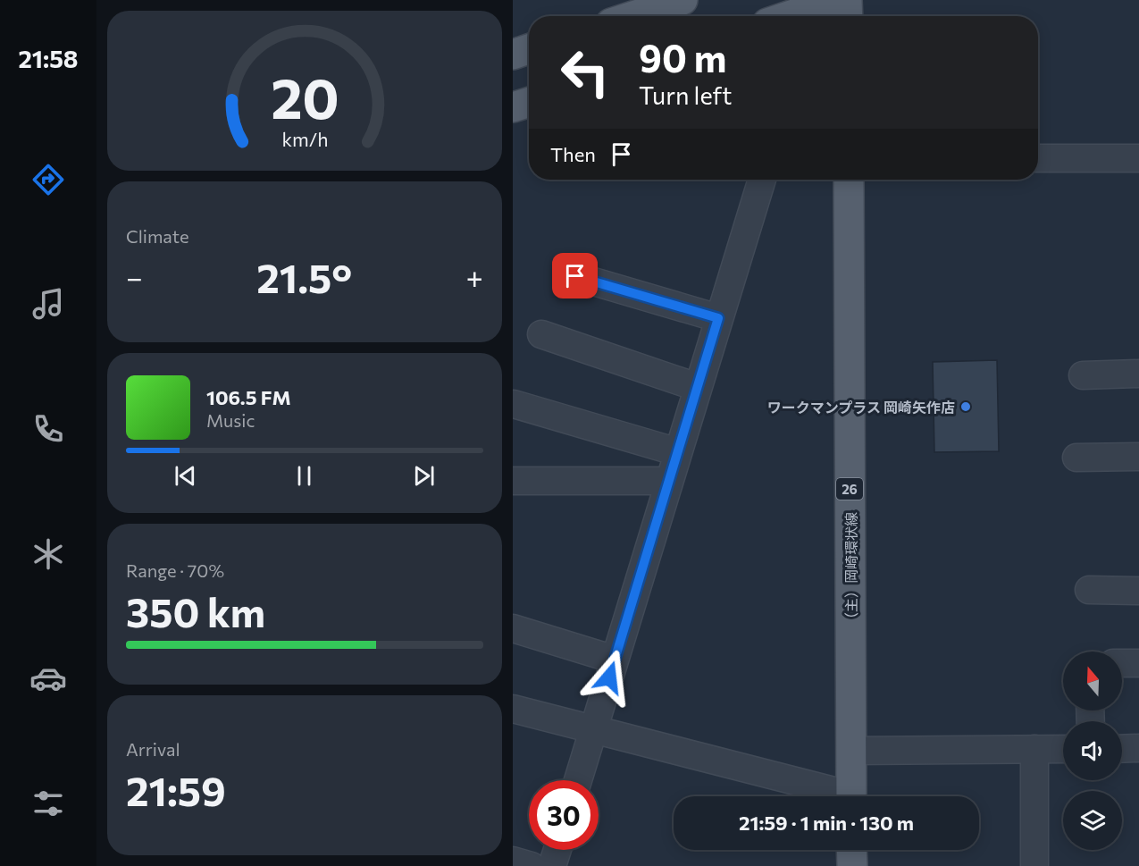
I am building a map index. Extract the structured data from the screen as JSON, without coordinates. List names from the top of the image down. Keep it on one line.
{"streets":{"main road":["26","（主）岡崎環状線"]},"places":["ワークマンプラス 岡崎矢作店"],"north":"top","page":{"tabs":"21:58","turn":["90 m","Turn left"],"then":"Then","tile":["Climate",["Range · 70%","350 km"],["Arrival","21:59"]],"heat":["−","21.5°","+"],"song":["106.5 FM","Music"],"limit":"30","trip":"21:59 · 1 min · 130 m","gauge":["20","km/h"]}}
